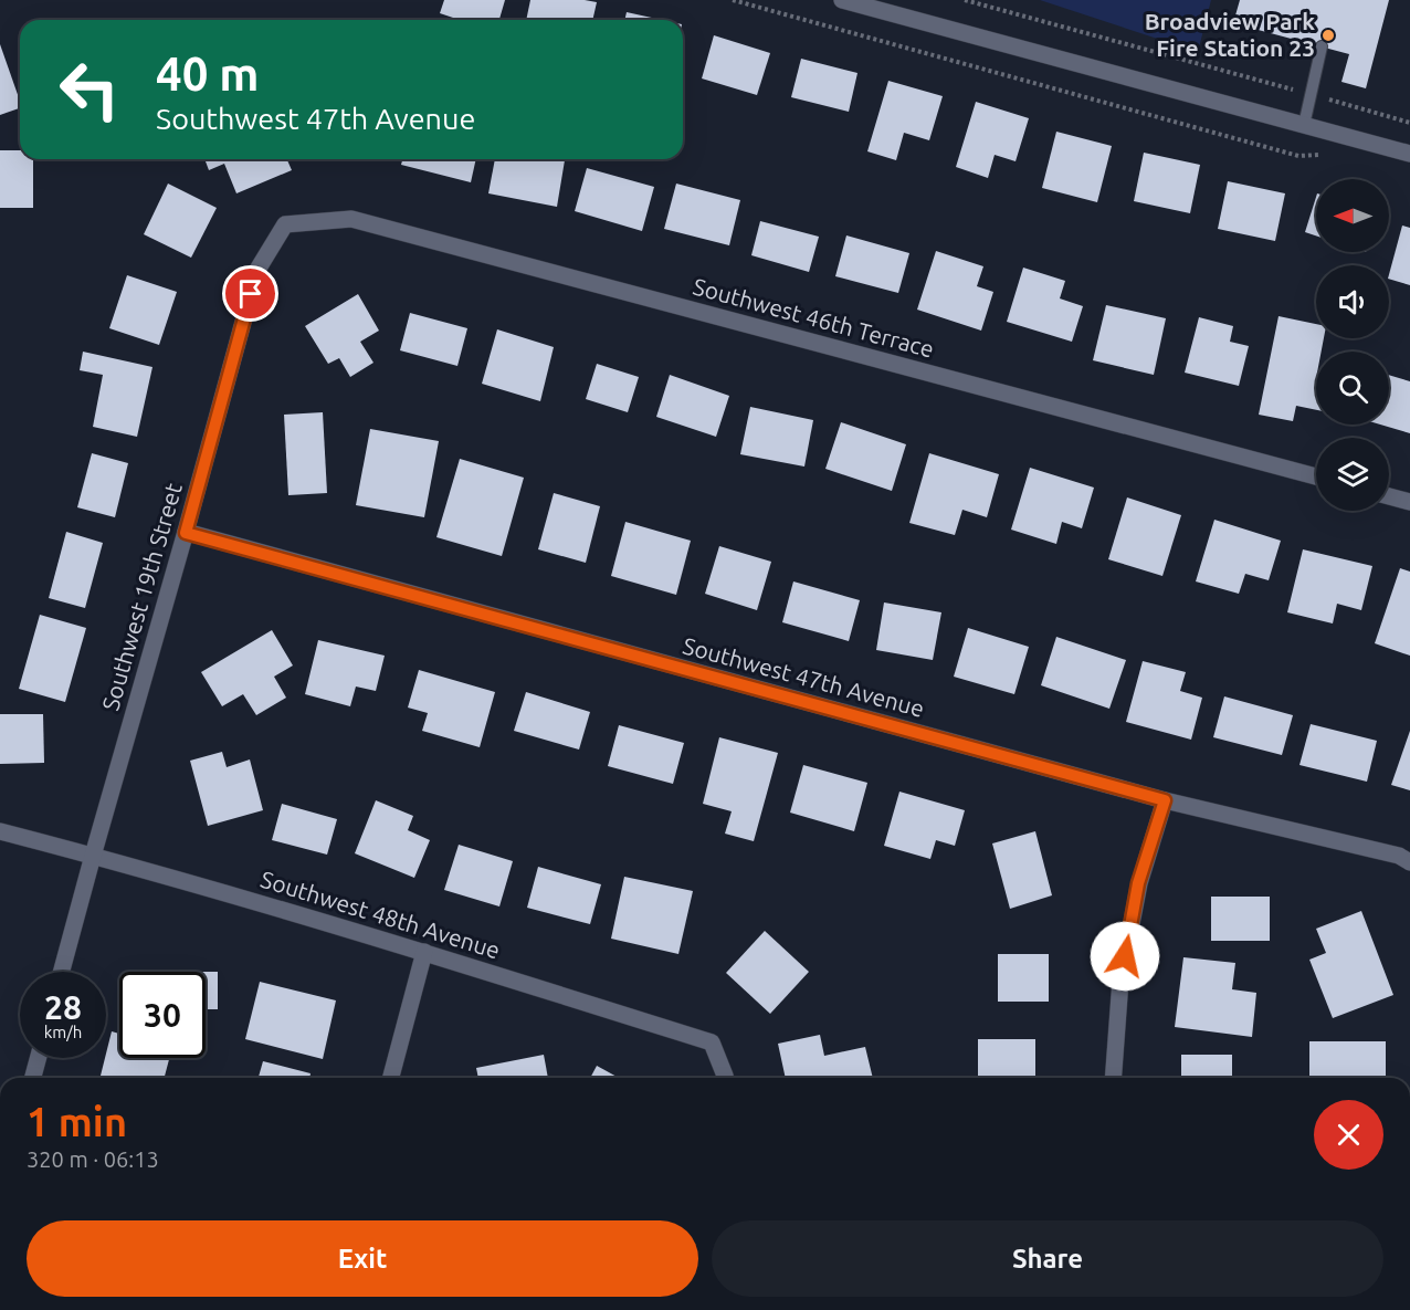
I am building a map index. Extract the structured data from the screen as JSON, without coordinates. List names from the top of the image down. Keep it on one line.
{"streets":{"street":["Southwest 46th Terrace","Southwest 19th Street","Southwest 47th Avenue","Southwest 48th Avenue"]},"crossings":[["Southwest 46th Terrace","Southwest 19th Street"],["Southwest 19th Street","Southwest 47th Avenue"],["Southwest 19th Street","Southwest 48th Avenue"]],"places":["Broadview Park Fire Station 23"],"north":"left","page":{"turn":["40 m","Southwest 47th Avenue"],"speed":"28 km/h","limit":"30","heading":["1 min","320 m · 06:13"],"buttons":["Exit","Share"]}}
